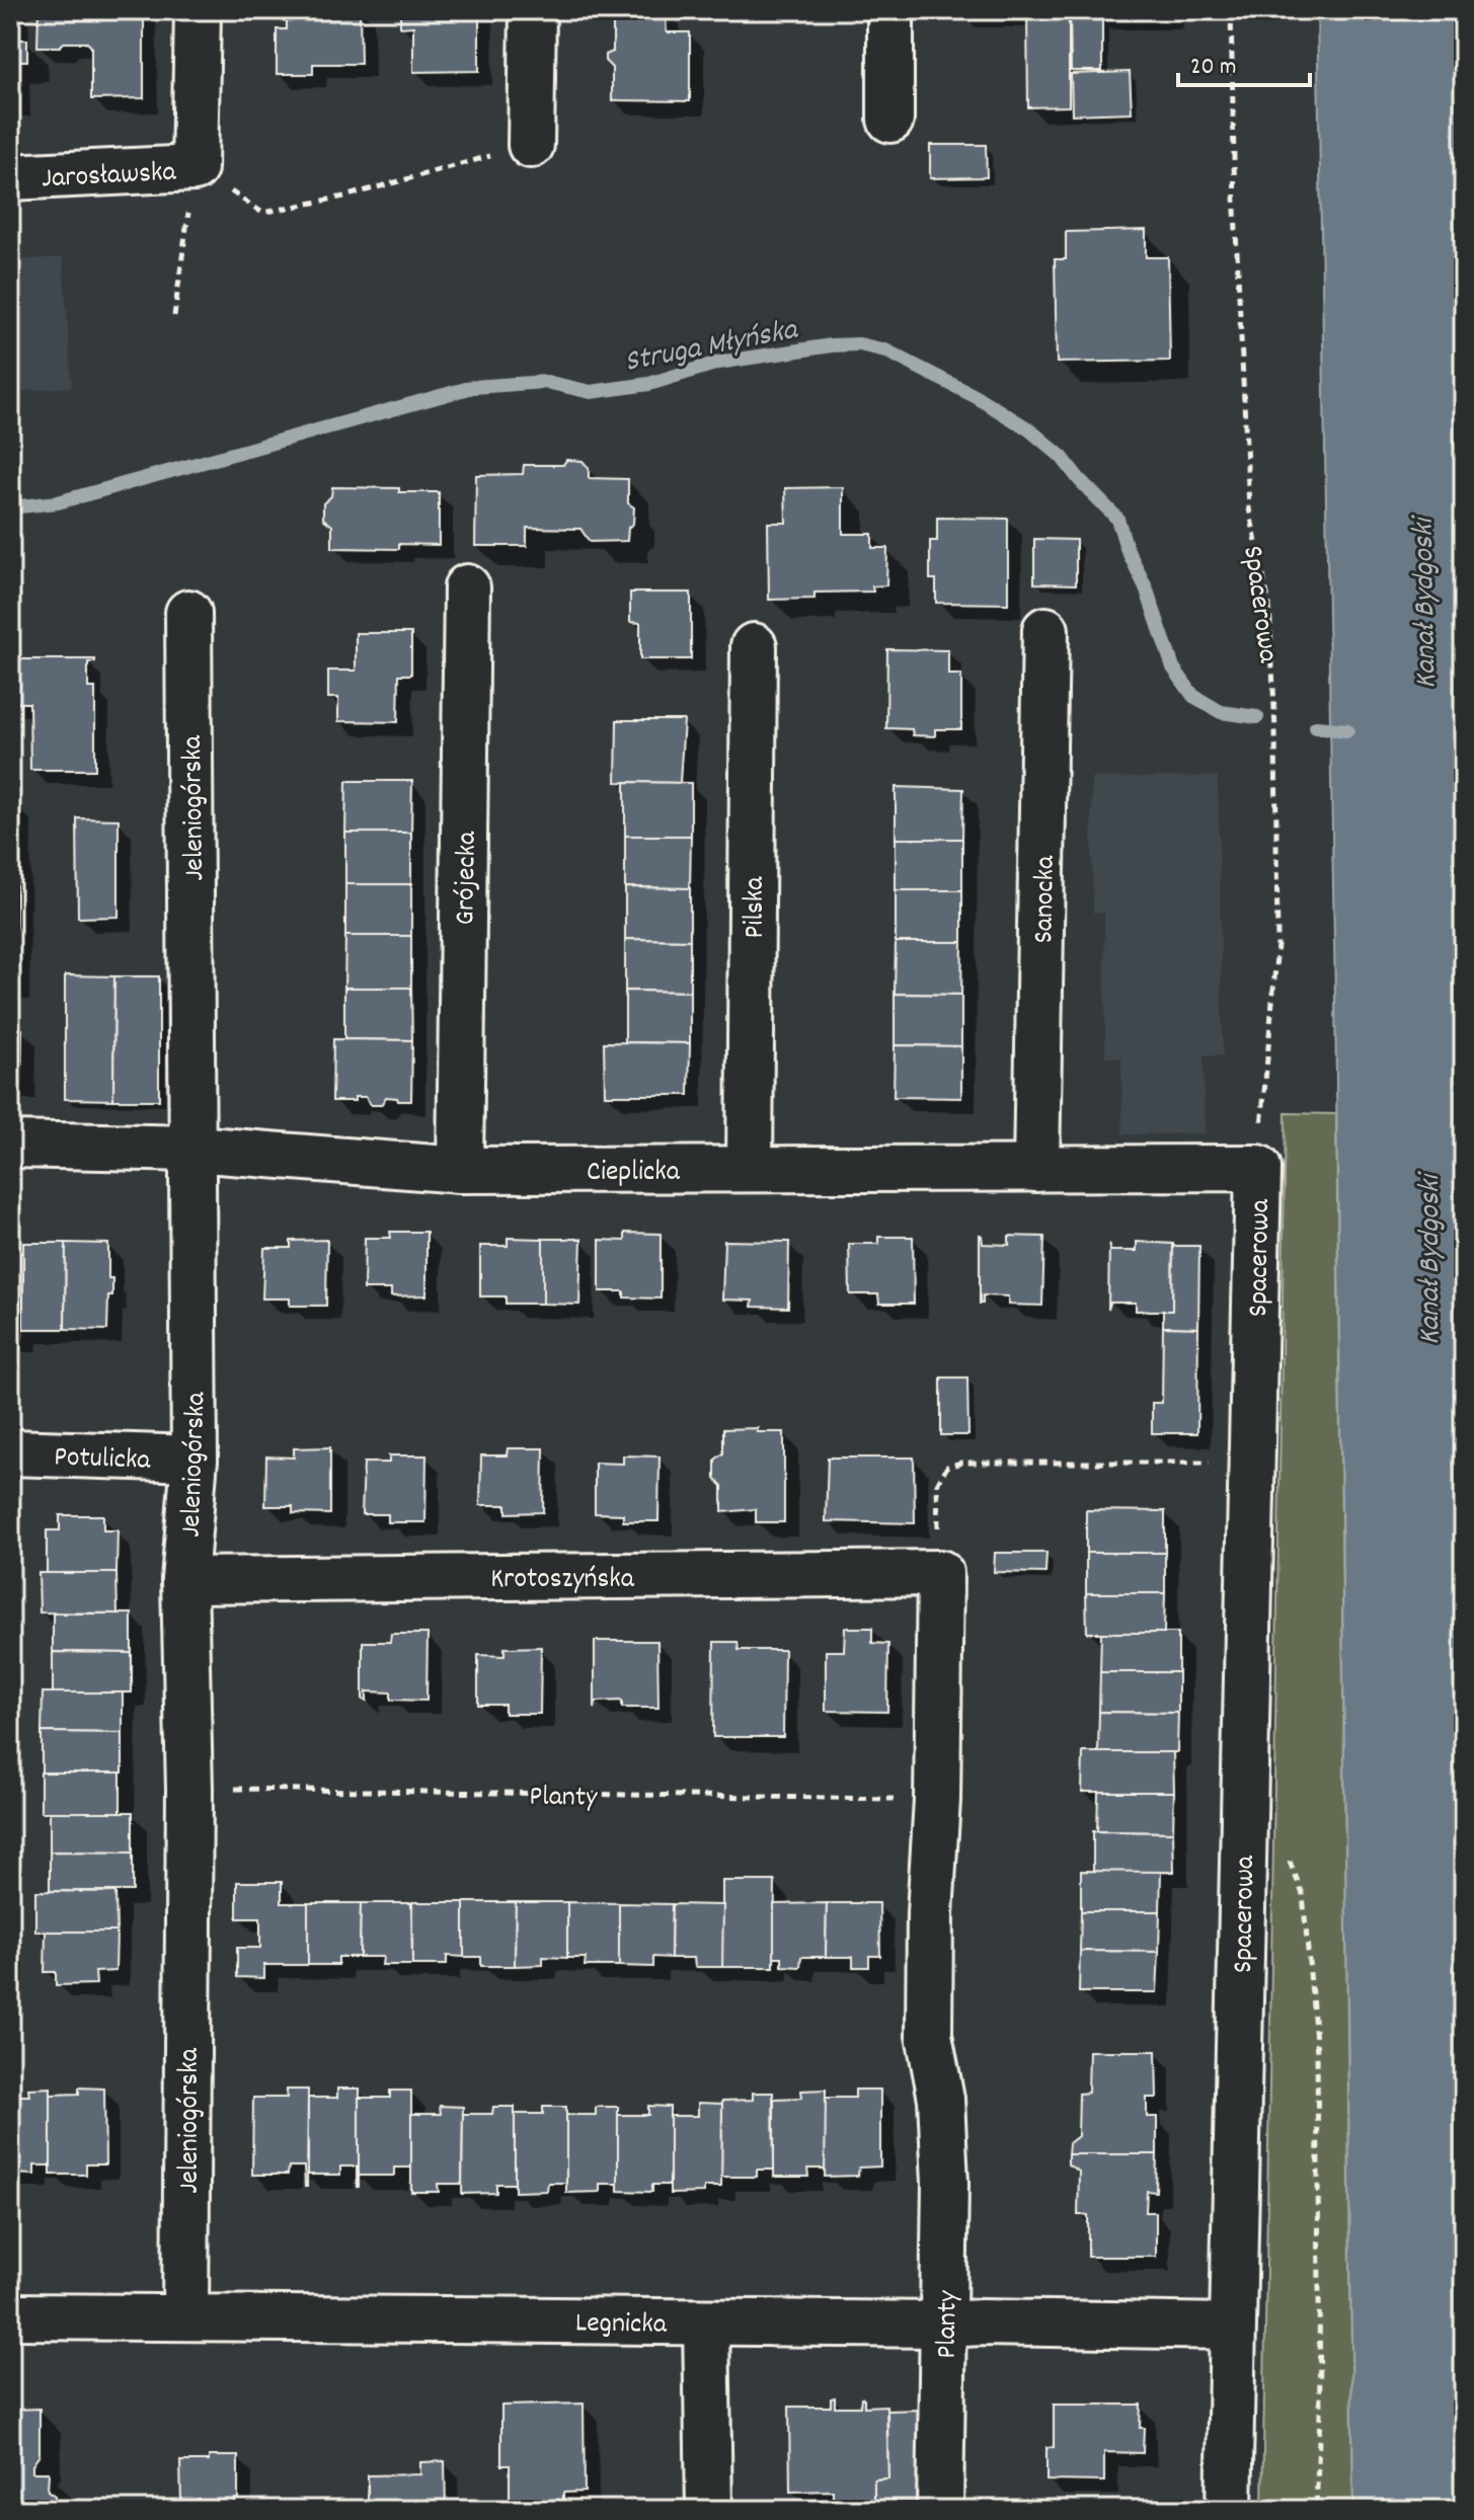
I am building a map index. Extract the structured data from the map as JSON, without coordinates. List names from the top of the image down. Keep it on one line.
{"streets":{"street":["Jarosławska","Spacerowa","Jeleniogórska","Grójecka","Sanocka","Pilska","Cieplicka","Potulicka","Krotoszyńska","Planty","Legnicka"]},"crossings":[["Spacerowa","Cieplicka"],["Spacerowa","Legnicka"],["Jeleniogórska","Cieplicka"],["Jeleniogórska","Potulicka"],["Jeleniogórska","Krotoszyńska"],["Jeleniogórska","Planty"],["Jeleniogórska","Legnicka"],["Grójecka","Cieplicka"],["Sanocka","Cieplicka"],["Pilska","Cieplicka"],["Krotoszyńska","Planty"],["Planty","Legnicka"]],"water":["Struga Młyńska","Kanał Bydgoski"],"scale_bar":"20 m"}
